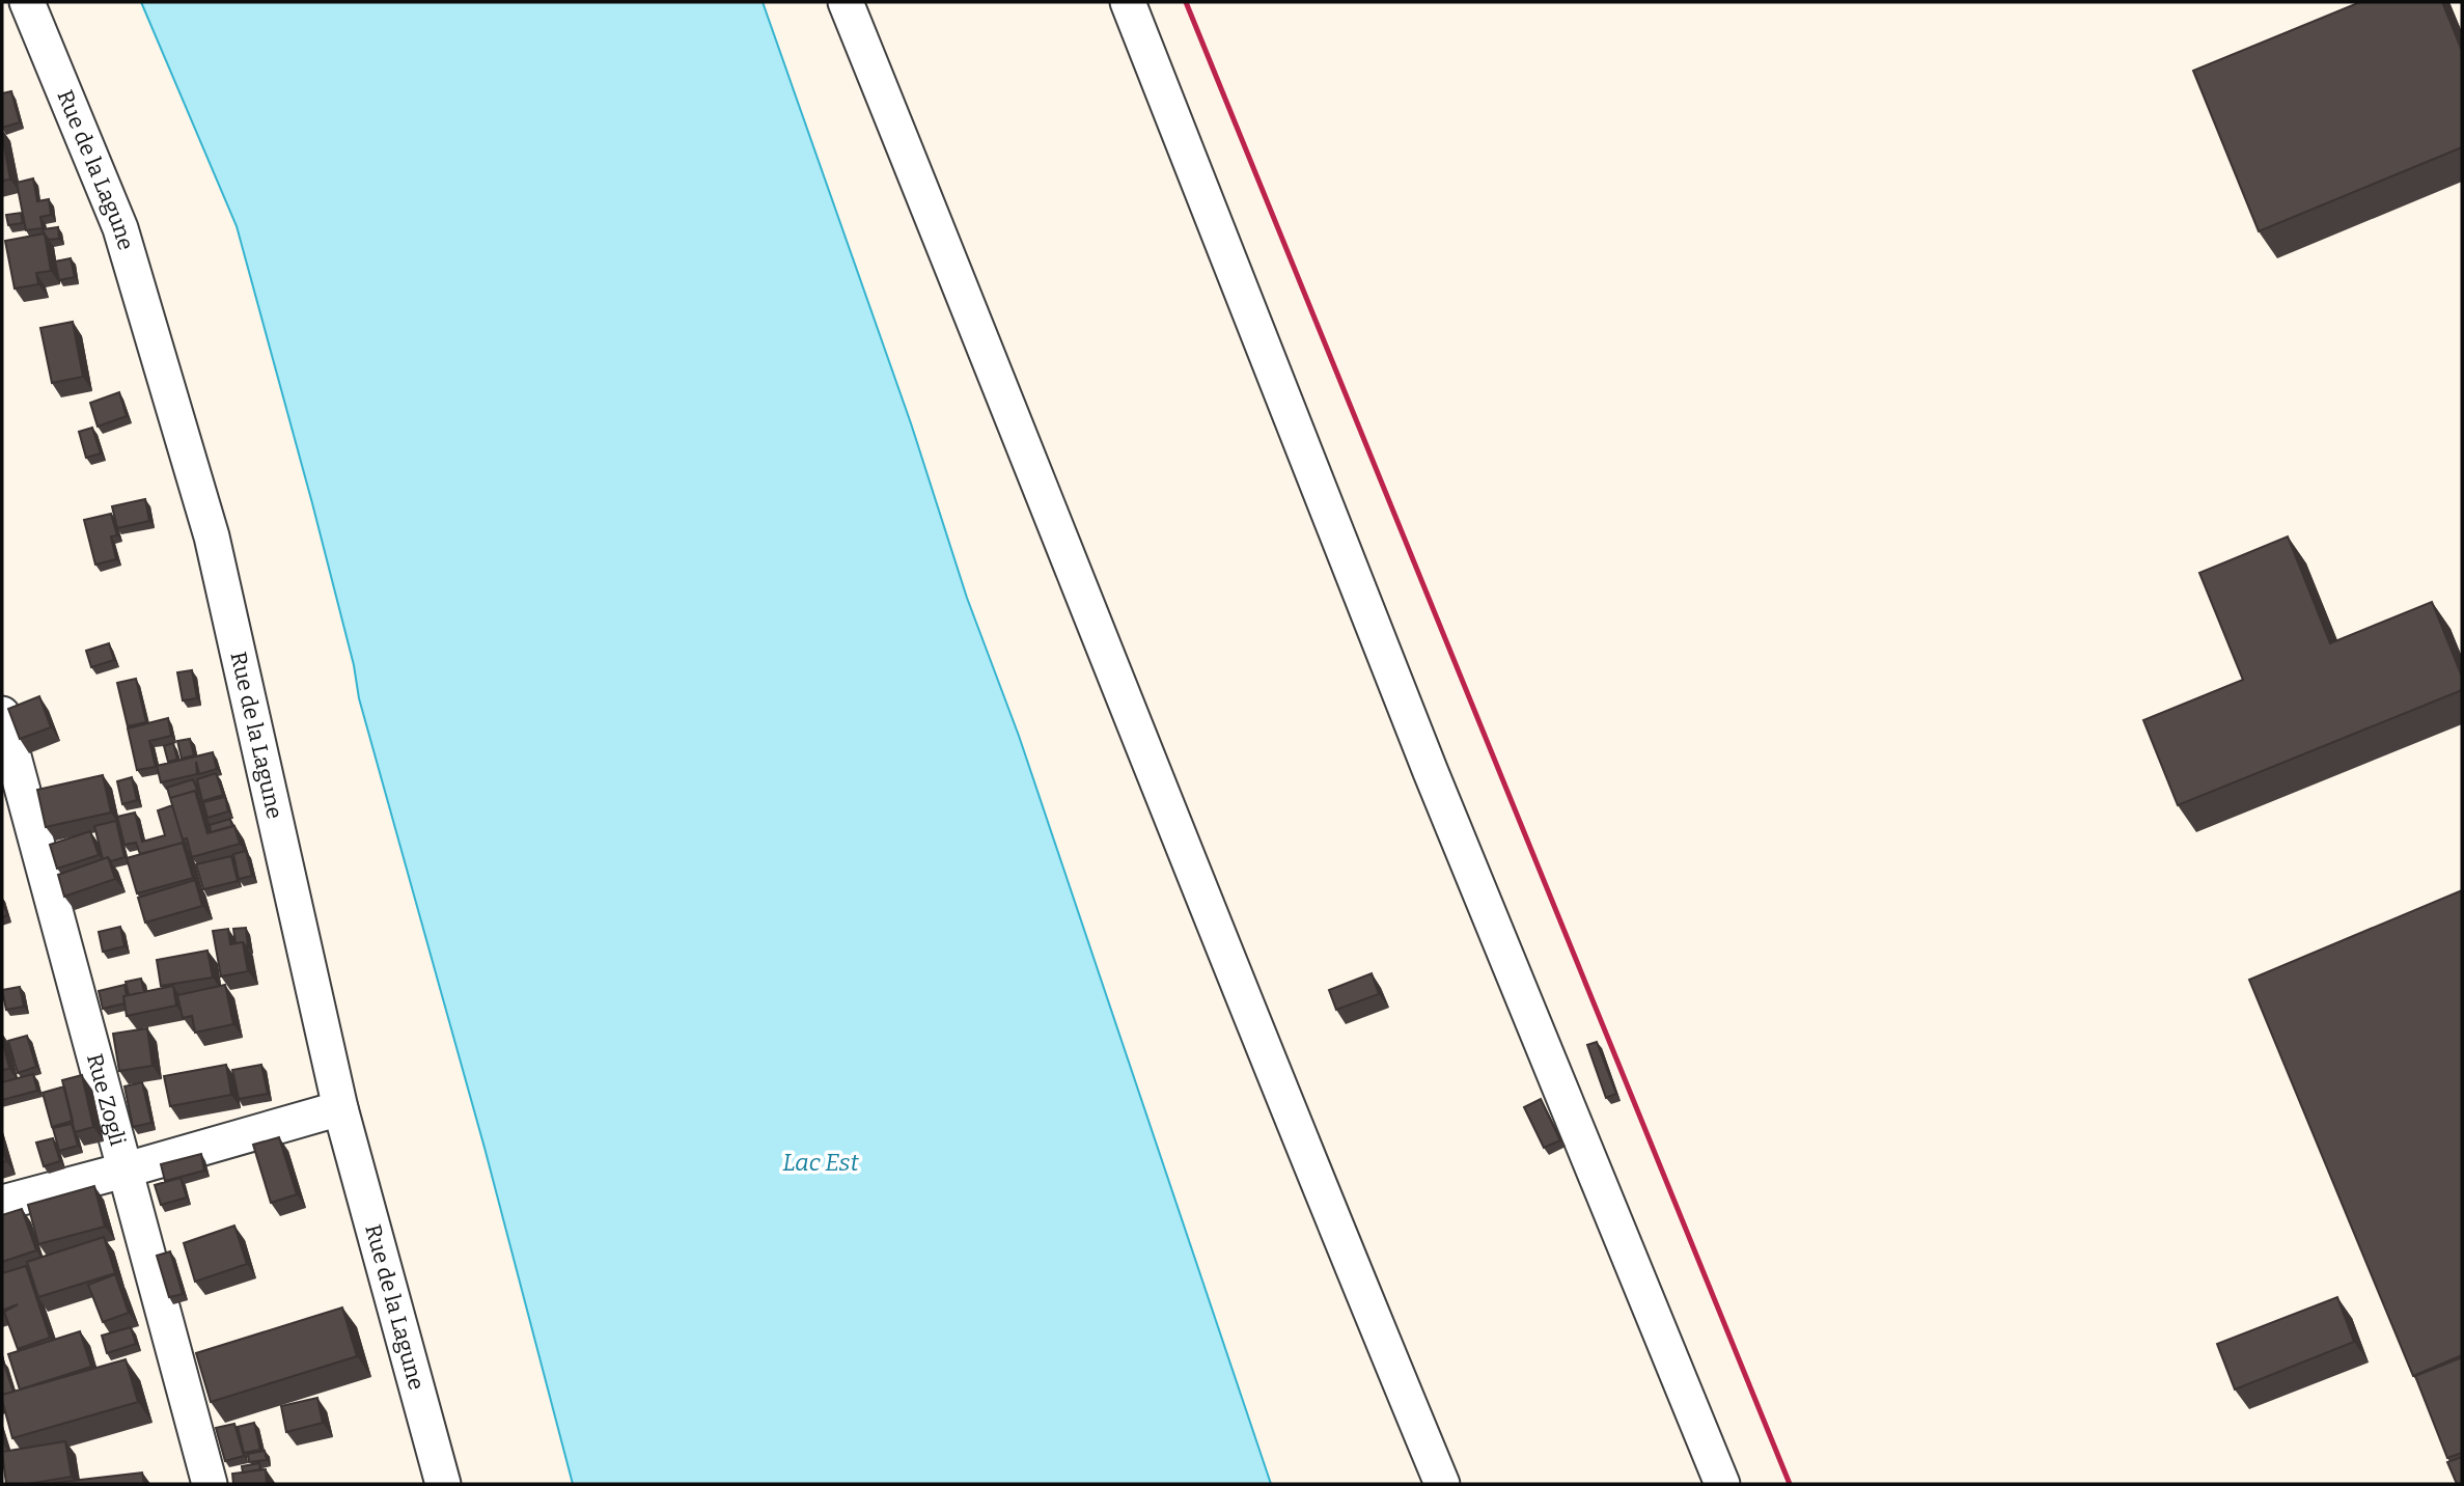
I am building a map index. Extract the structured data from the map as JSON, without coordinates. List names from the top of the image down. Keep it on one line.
{"streets":{"street":["Rue de la Lagune","Rue Zogli"]},"water":["Lac Est"]}
